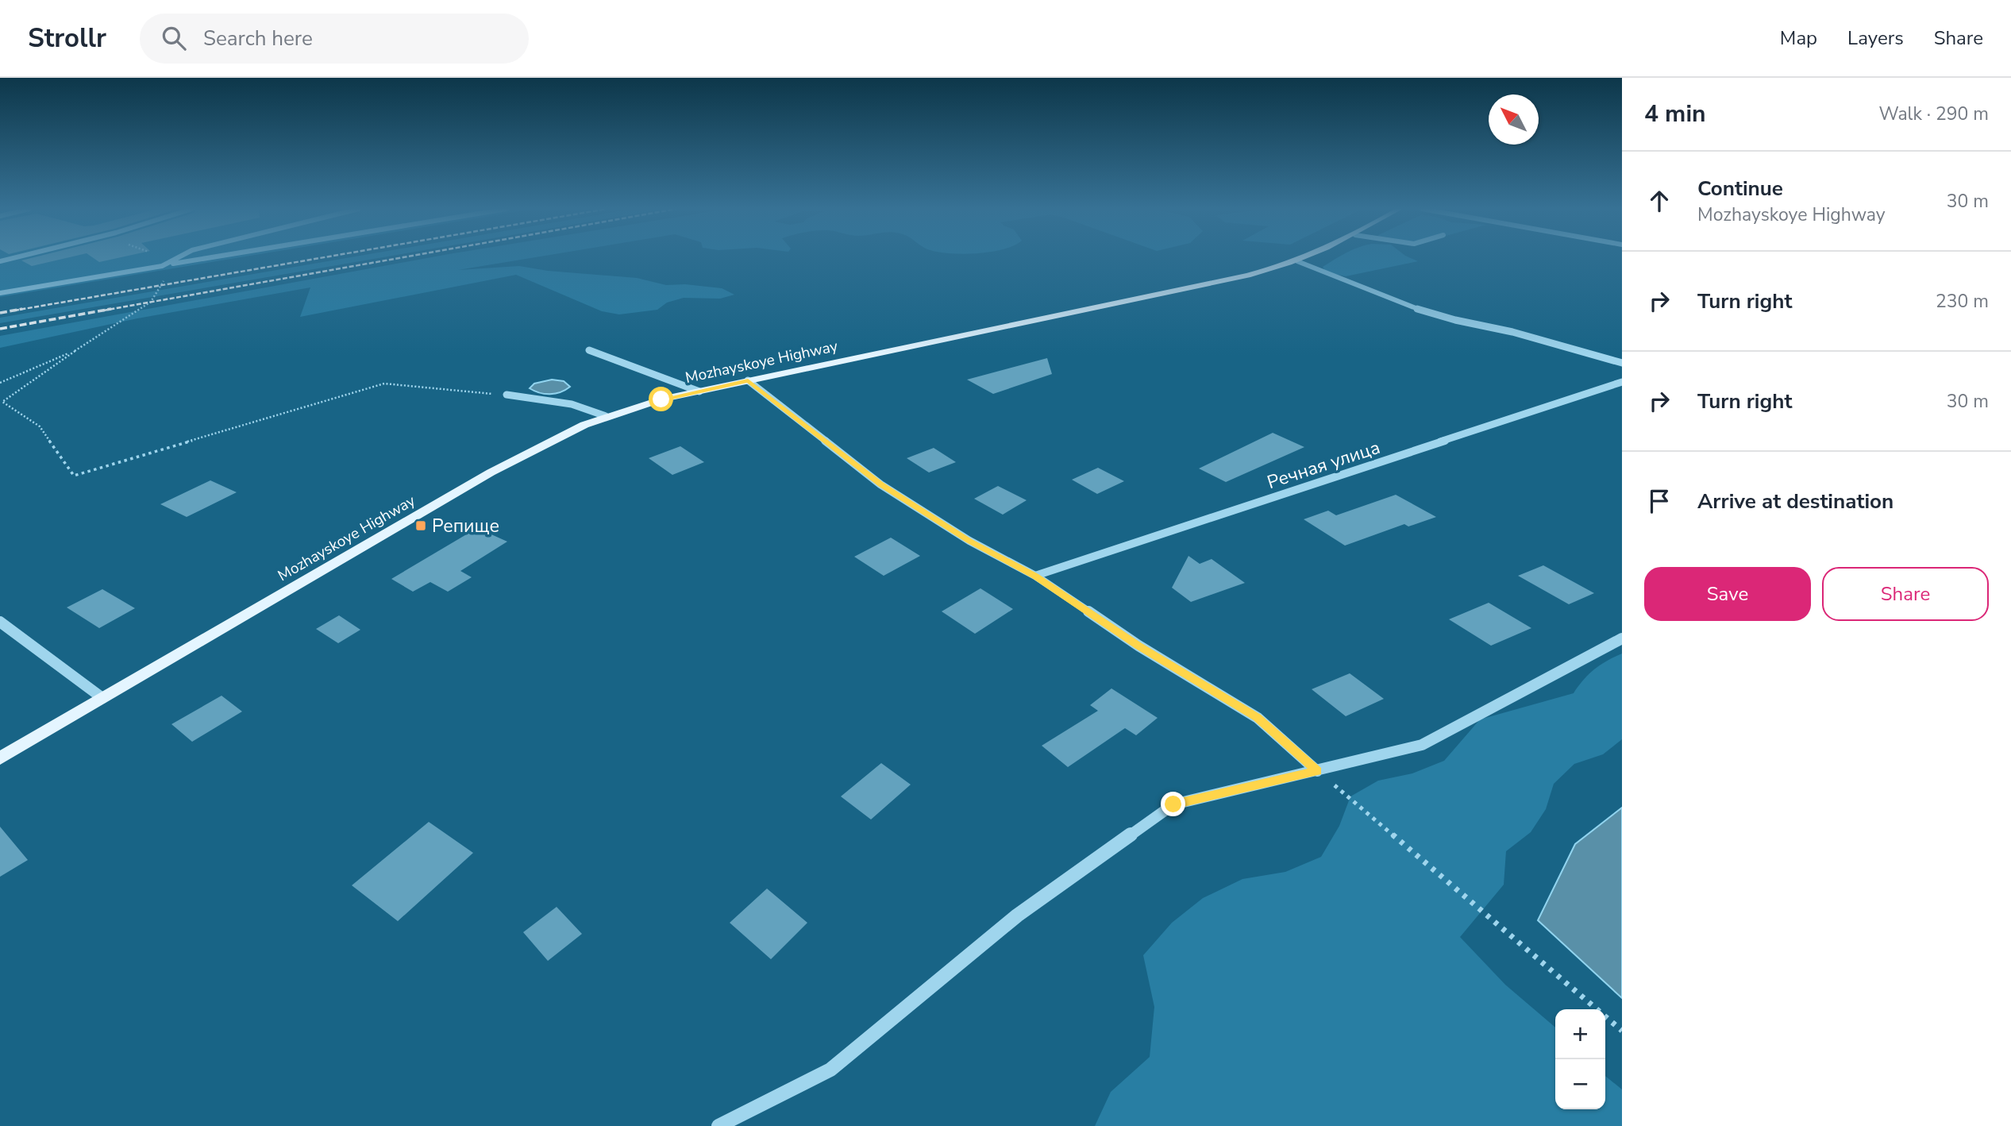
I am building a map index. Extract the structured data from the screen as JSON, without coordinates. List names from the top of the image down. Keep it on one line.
{"streets":{"main road":["Mozhayskoye Highway"],"street":["Речная улица"]},"places":{"transit":["Репище"]},"north":"top left","page":{"header":"Strollr","search":"Search here","nav":["Map","Layers","Share"],"heading":["4 min","Walk · 290 m"],"list":[["Continue","Mozhayskoye Highway","30 m"],["Turn right","230 m"],["Turn right","30 m"],"Arrive at destination"],"buttons":["Save","Share"],"map_buttons":["+","−"]}}
